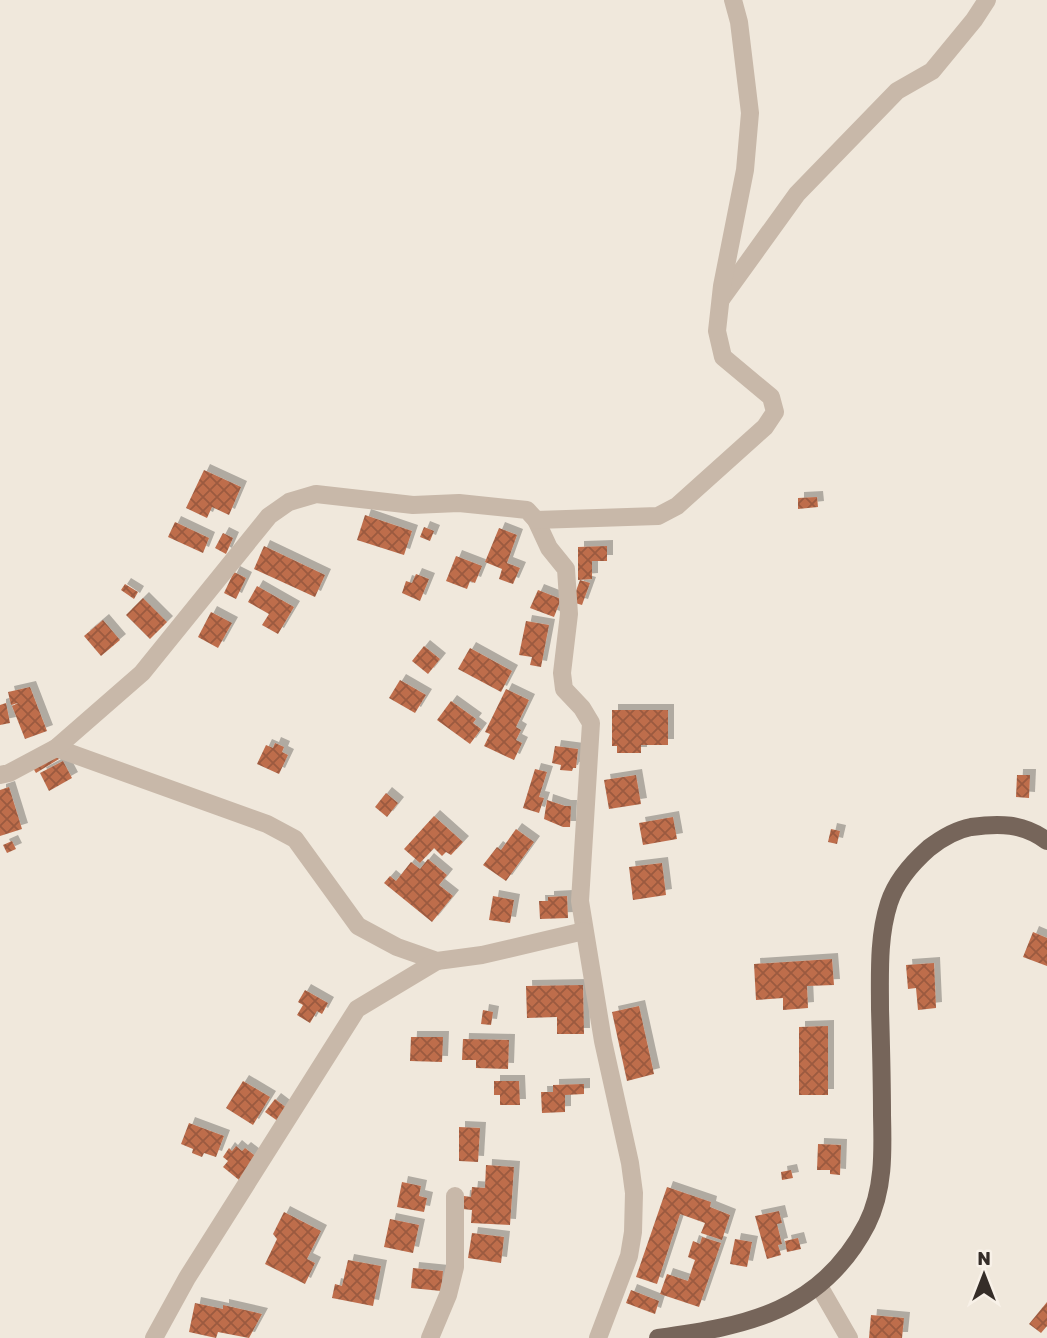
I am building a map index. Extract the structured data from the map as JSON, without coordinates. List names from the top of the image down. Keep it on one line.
{"north":"top"}
